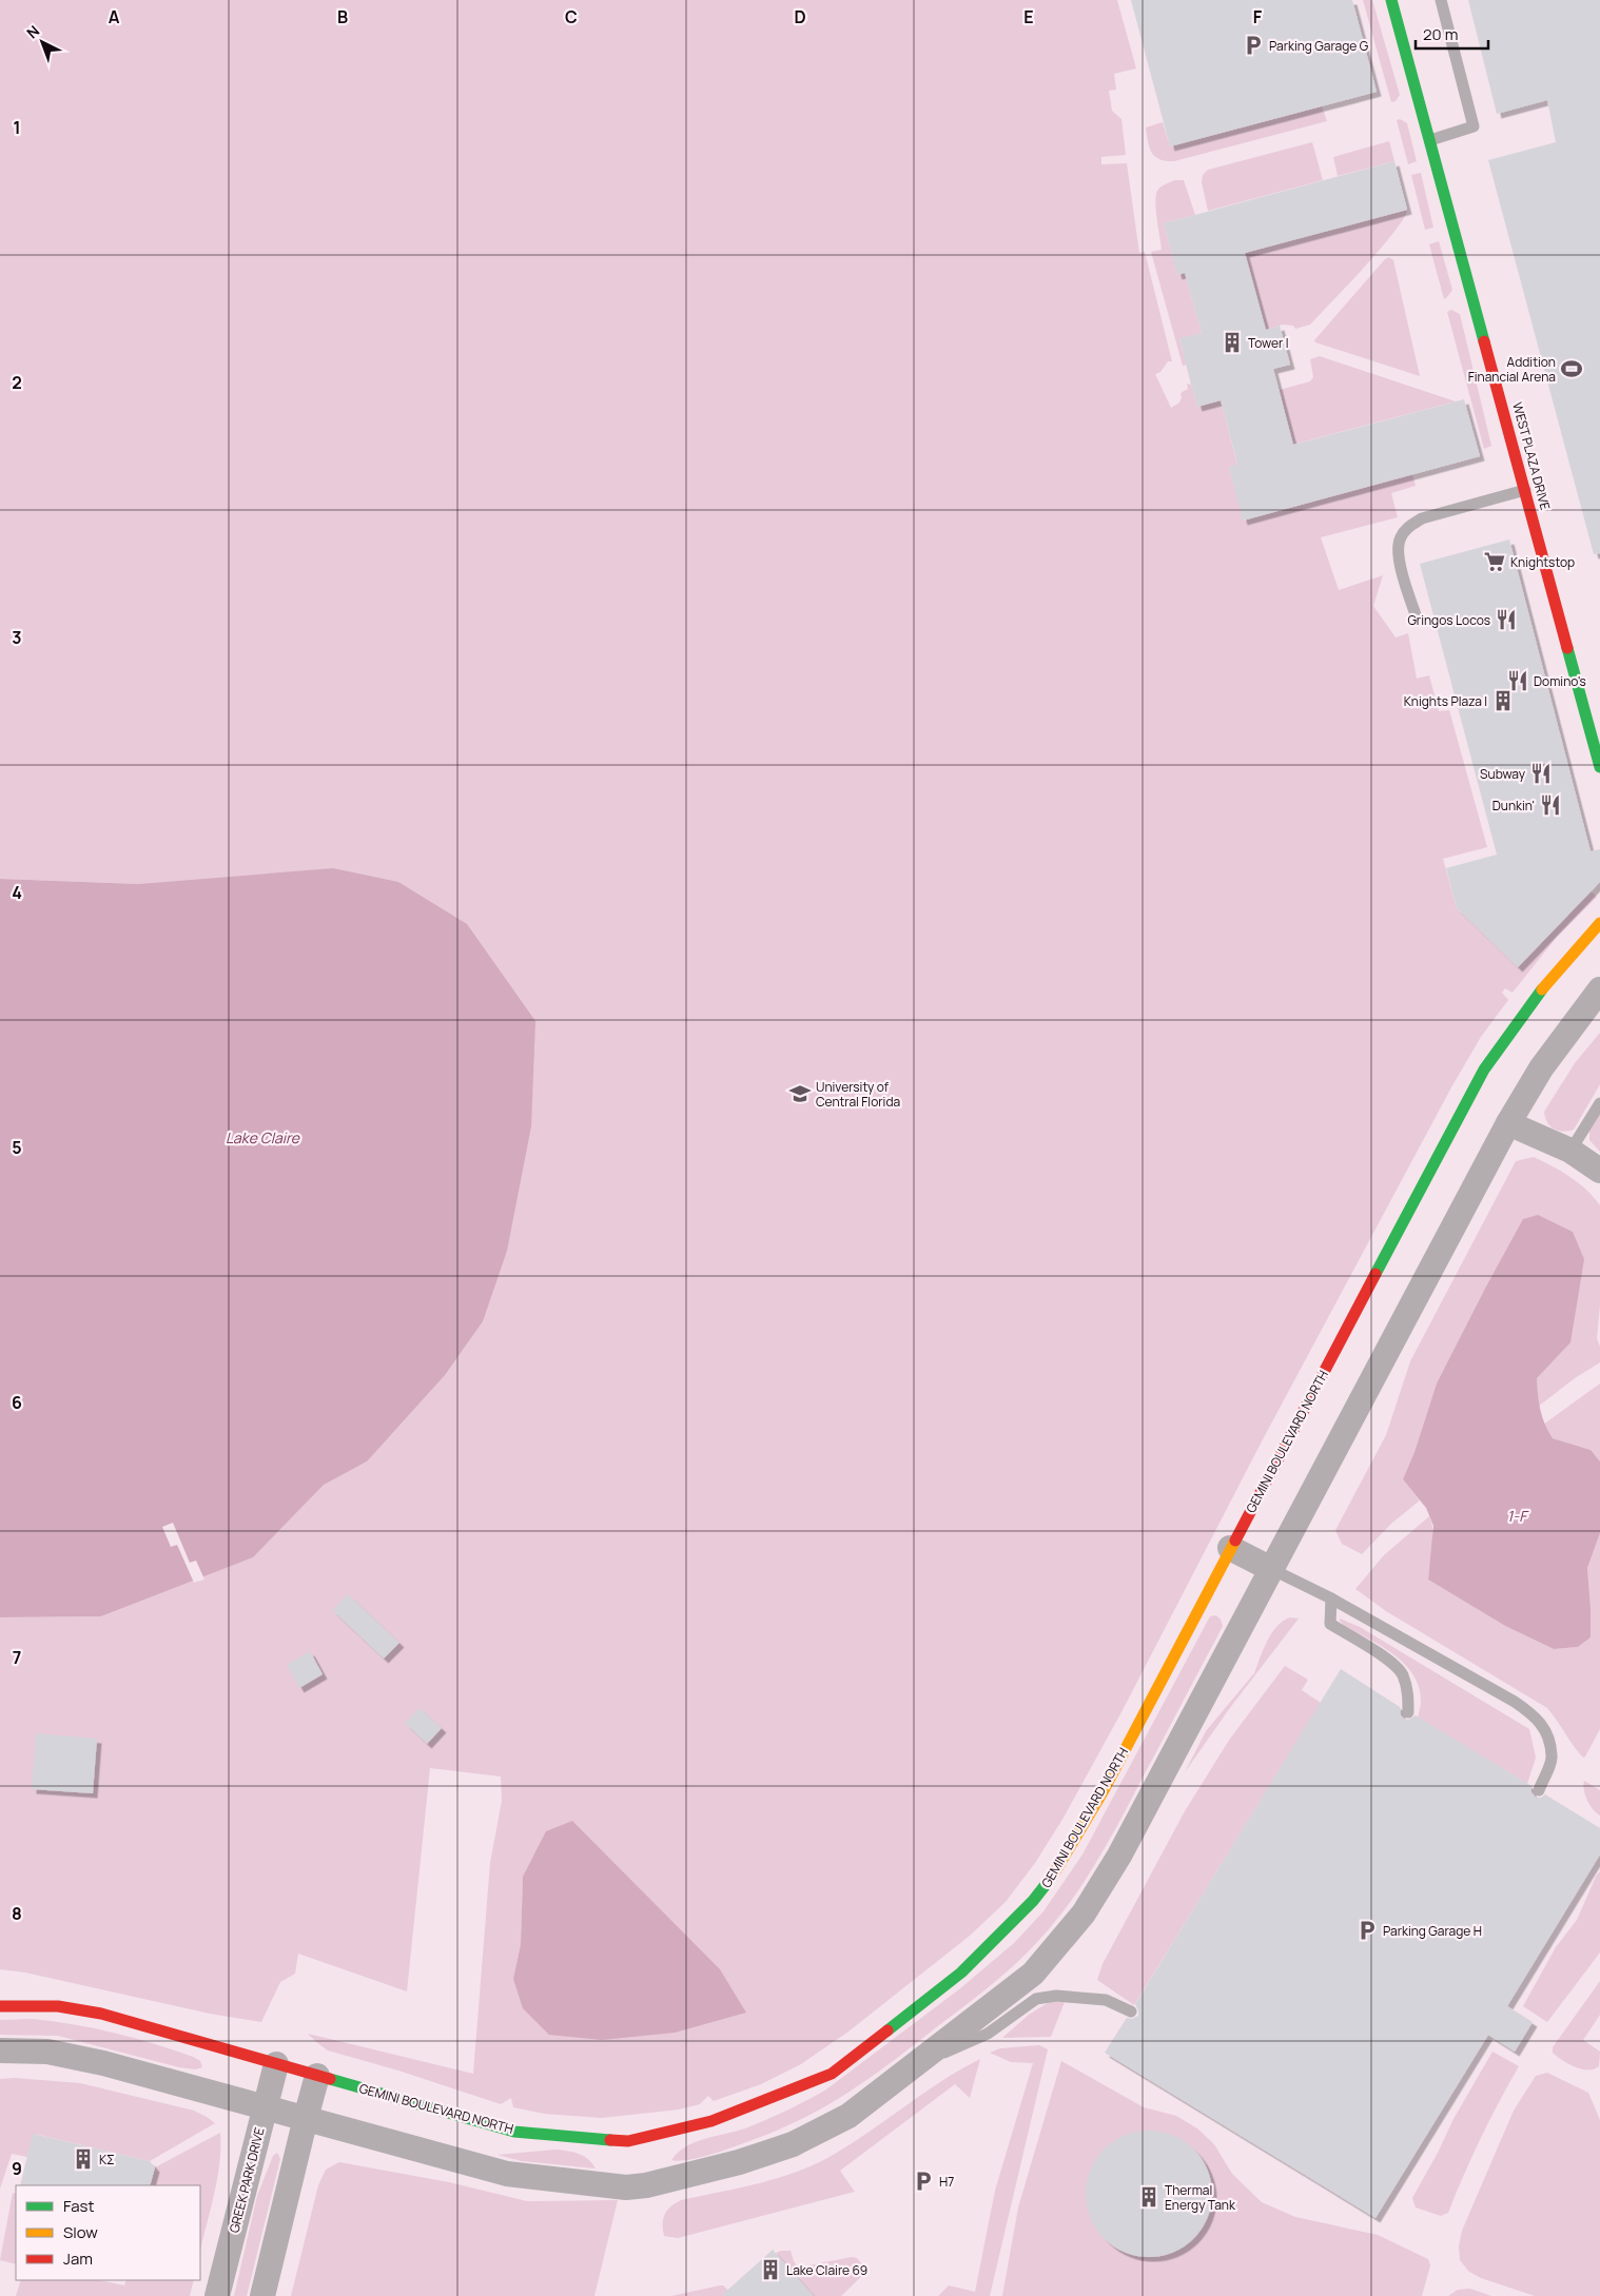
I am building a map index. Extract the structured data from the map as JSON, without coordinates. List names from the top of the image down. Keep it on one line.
{"streets":{"street":["WEST PLAZA DRIVE","GEMINI BOULEVARD NORTH","GREEK PARK DRIVE"]},"crossings":[["GEMINI BOULEVARD NORTH","GREEK PARK DRIVE"]],"water":["Lake Claire","1-F"],"places":{"parking":["Parking Garage G","Parking Garage H","H7"],"building":["Tower I","Knights Plaza I","ΚΣ","Thermal Energy Tank","Lake Claire 69"],"sports":["Addition Financial Arena"],"supermarket":["Knightstop"],"restaurant":["Gringos Locos","Domino's","Subway","Dunkin'"],"school or university":["University of Central Florida"]},"legend":["Fast","Slow","Jam"],"scale_bar":"20 m","north":"top left","grid":{"columns":["A","B","C","D","E","F"],"rows":["1","2","3","4","5","6","7","8","9"]}}
